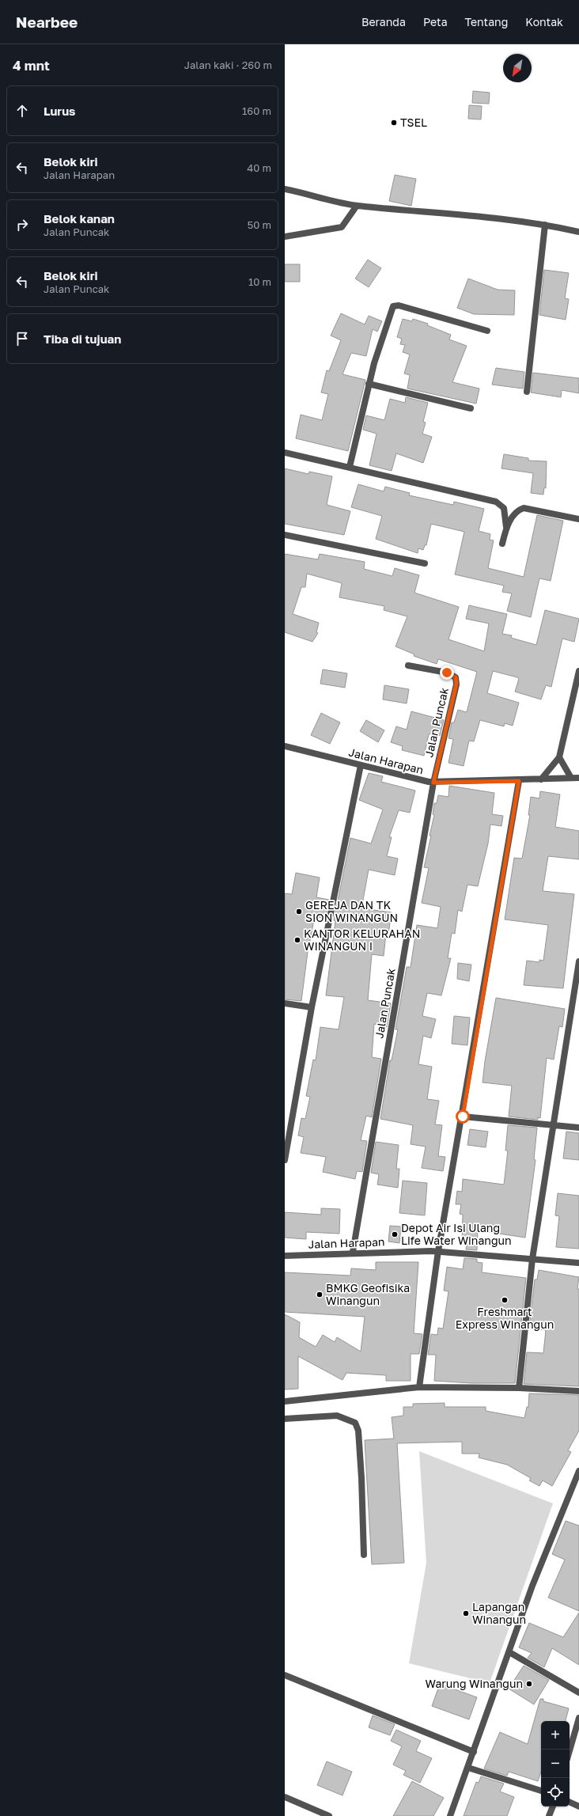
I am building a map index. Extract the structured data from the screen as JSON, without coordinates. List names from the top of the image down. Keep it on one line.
{"streets":{"street":["Jalan Puncak","Jalan Harapan"]},"crossings":[["Jalan Puncak","Jalan Harapan"]],"places":["TSEL","GEREJA DAN TK SION WINANGUN","KANTOR KELURAHAN WINANGUN I","Depot Air Isi Ulang Life Water Winangun","BMKG Geofisika Winangun","Freshmart Express Winangun","Lapangan Winangun","Warung Winangun"],"north":"bottom left","page":{"header":"Nearbee","nav":["Beranda","Peta","Tentang","Kontak"],"heading":["4 mnt","Jalan kaki · 260 m"],"list":[["Lurus","160 m"],["Belok kiri","Jalan Harapan","40 m"],["Belok kanan","Jalan Puncak","50 m"],["Belok kiri","Jalan Puncak","10 m"],"Tiba di tujuan"],"map_buttons":["+","−"]}}
